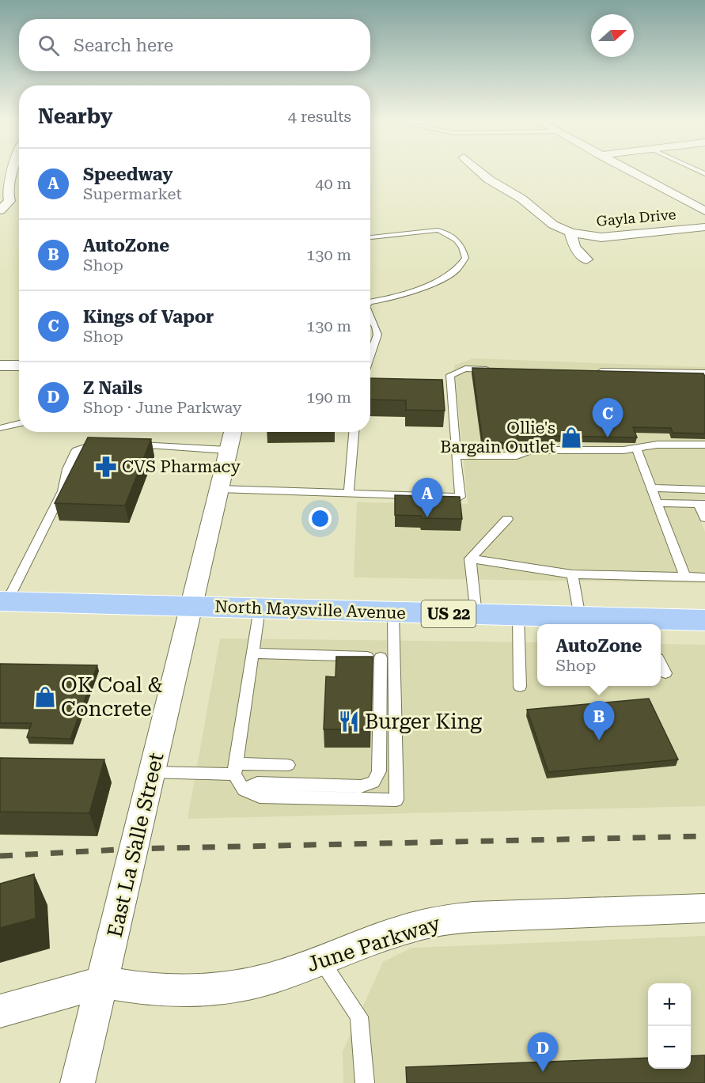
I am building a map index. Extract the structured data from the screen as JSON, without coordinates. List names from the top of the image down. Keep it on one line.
{"streets":{"main road":["North Maysville Avenue","US 22"],"street":["Gayla Drive","East La Salle Street","June Parkway"]},"crossings":[["North Maysville Avenue","East La Salle Street"],["East La Salle Street","June Parkway"]],"places":{"shop":["Ollie's Bargain Outlet","OK Coal & Concrete"],"pharmacy":["CVS Pharmacy"],"restaurant":["Burger King"]},"north":"right","page":{"search":"Search here","heading":["Nearby","4 results"],"list":[{"mark":"A","name":"Speedway","note":"Supermarket","value":"40 m"},{"mark":"B","name":"AutoZone","note":"Shop","value":"130 m"},{"mark":"C","name":"Kings of Vapor","note":"Shop","value":"130 m"},{"mark":"D","name":"Z Nails","note":"Shop · June Parkway","value":"190 m"}],"pins":["C","A","B","D"],"popup":["AutoZone","Shop"],"map_buttons":["+","−"]}}
